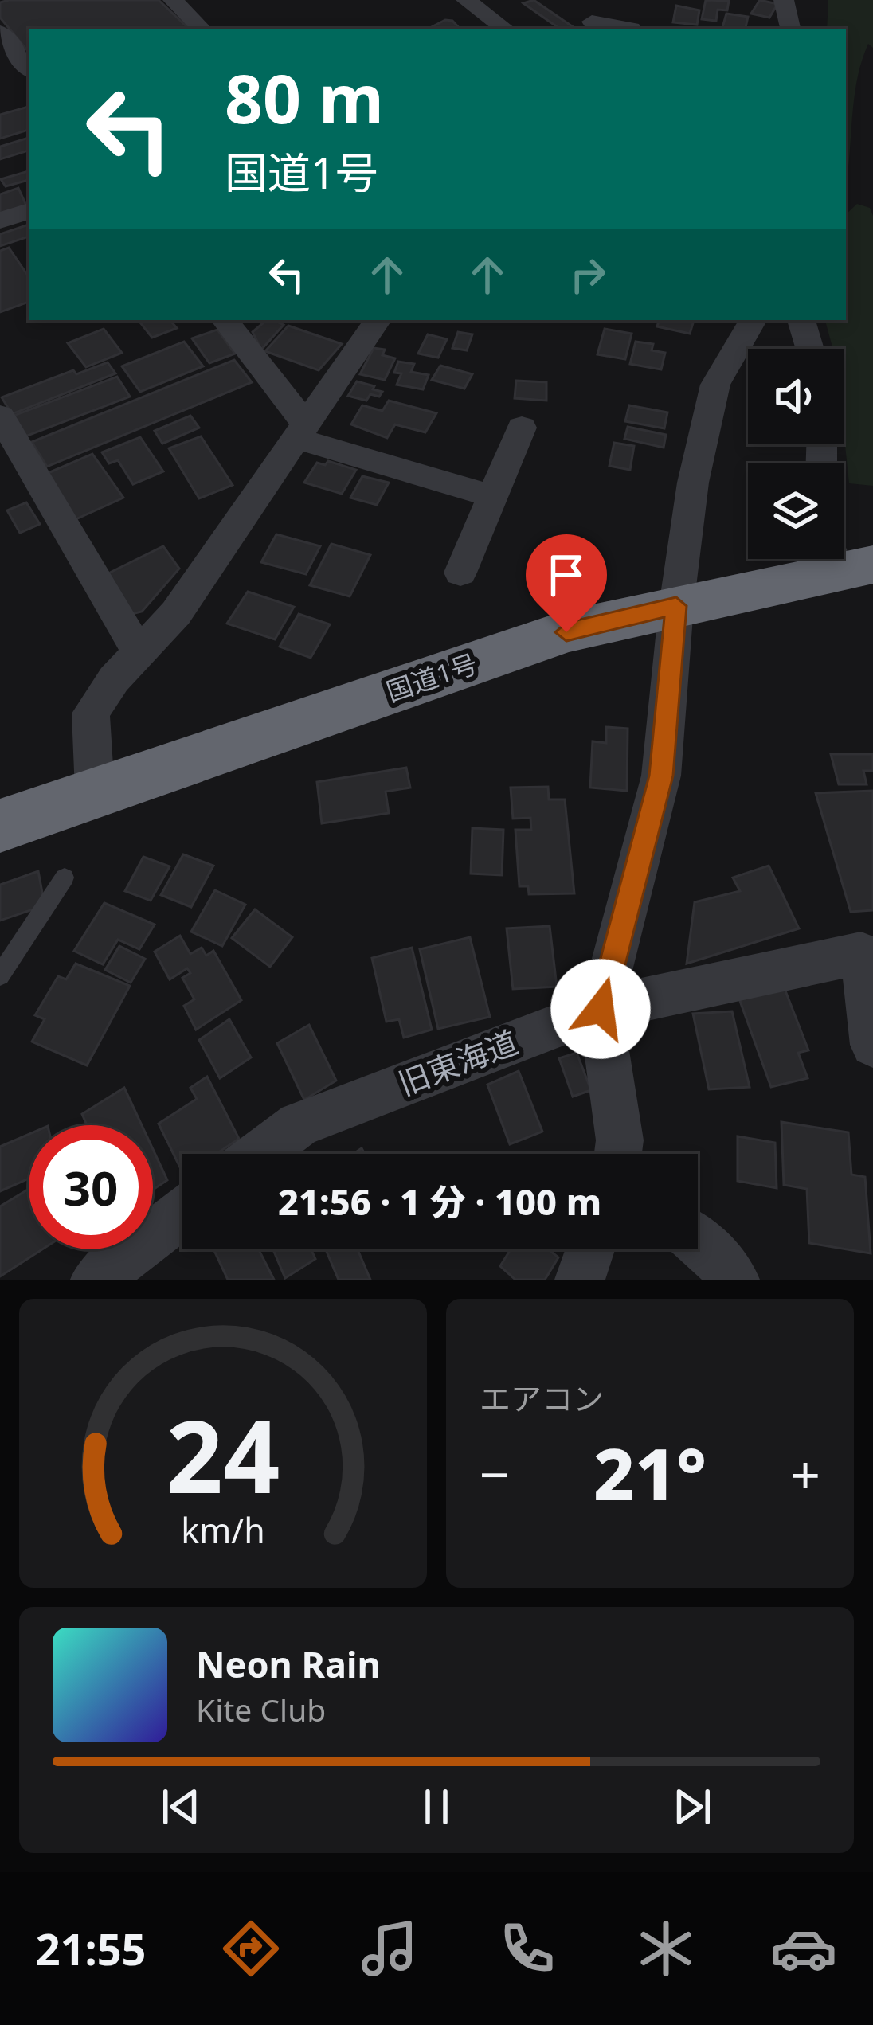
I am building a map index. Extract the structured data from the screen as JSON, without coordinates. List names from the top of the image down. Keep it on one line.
{"streets":{"highway":["国道1号"],"street":["旧東海道"]},"page":{"turn":["80 m","国道1号"],"limit":"30","trip":"21:56 · 1 分 · 100 m","tile":"エアコン","heat":["−","21°","+"],"song":["Neon Rain","Kite Club"],"tabs":"21:55","gauge":["24","km/h"]}}
